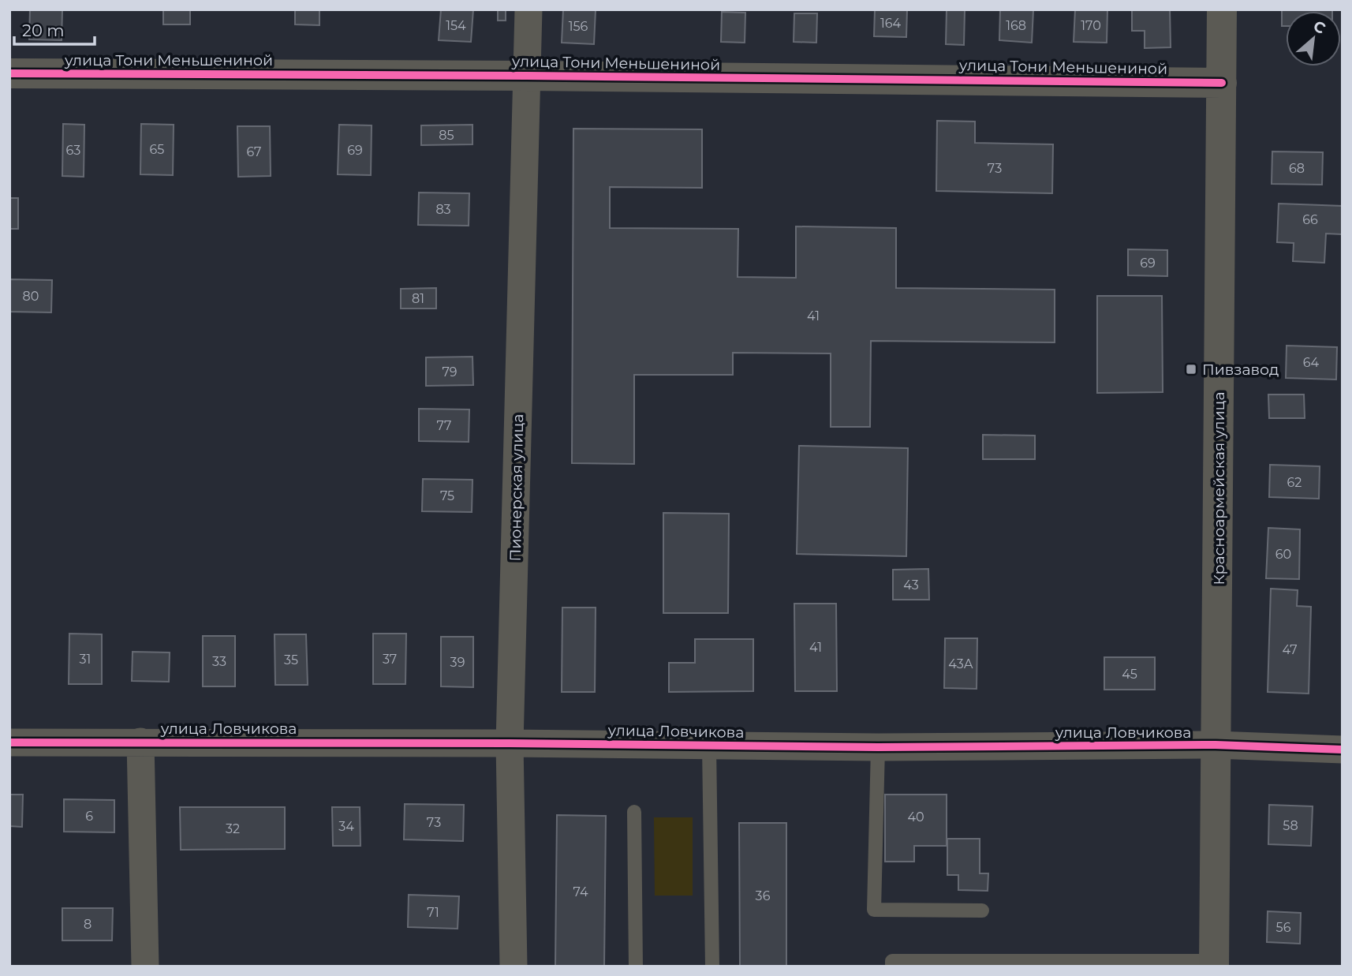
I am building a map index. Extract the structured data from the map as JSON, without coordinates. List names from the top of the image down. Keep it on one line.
{"streets":{"street":["улица Тони Меньшениной","Пионерская улица","Красноармейская улица","улица Ловчикова"]},"crossings":[["улица Тони Меньшениной","Пионерская улица"],["улица Тони Меньшениной","Красноармейская улица"],["Пионерская улица","улица Ловчикова"],["Красноармейская улица","улица Ловчикова"]],"places":{"transit":["Пивзавод"]},"house_numbers":["164","154","168","170","156","85","65","63","69","67","73","68","83","66","69","80","81","41","64","79","77","62","75","60","43","41","47","31","37","35","33","39","43А","45","6","40","73","58","34","32","74","36","71","8","56"],"scale_bar":"20 m","north":"top right"}
